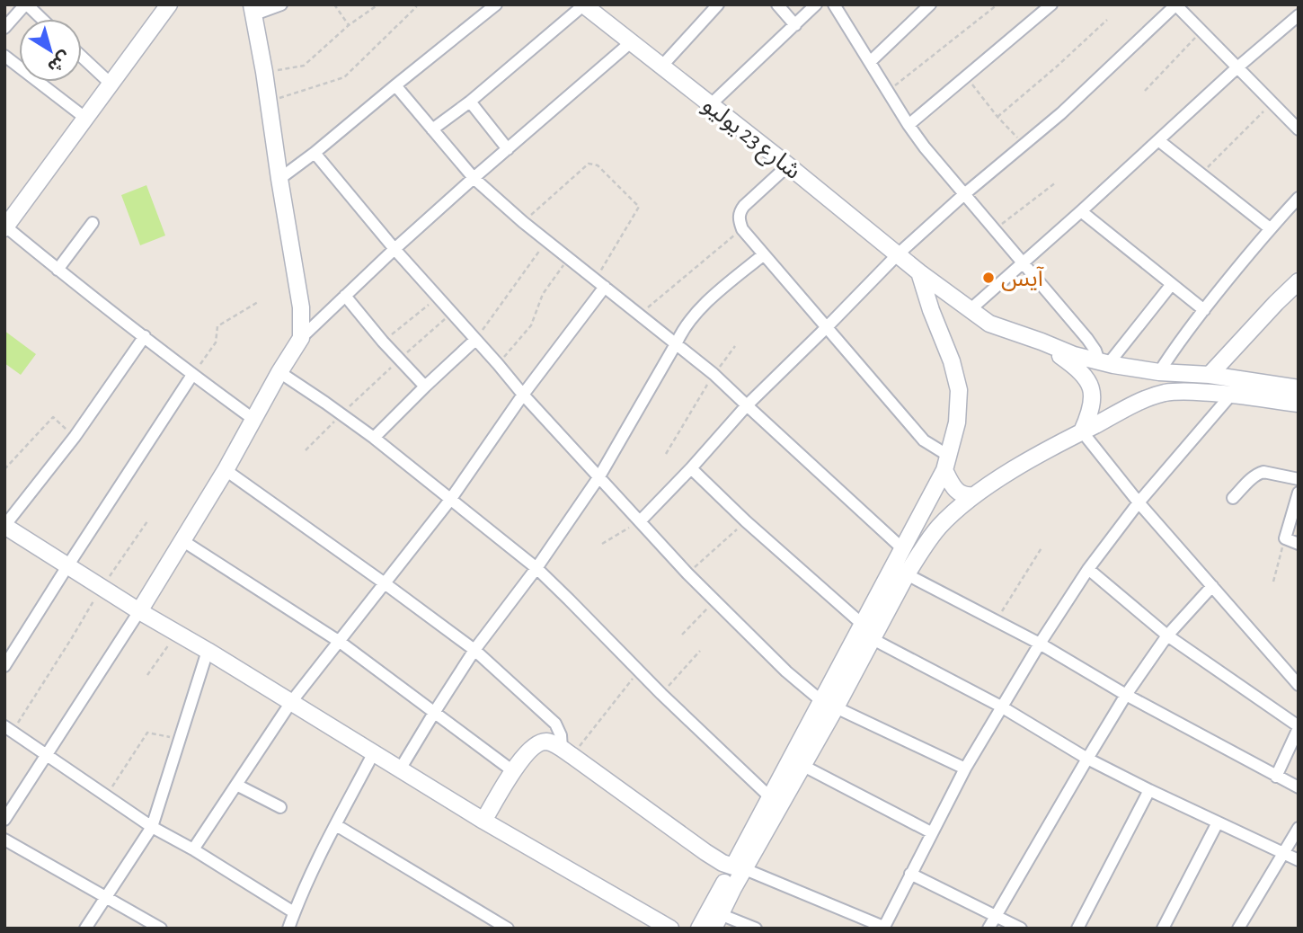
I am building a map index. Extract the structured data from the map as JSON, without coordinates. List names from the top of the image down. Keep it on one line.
{"streets":{"street":["شارع 23 يوليو"]},"places":["آيس"],"north":"bottom right"}
